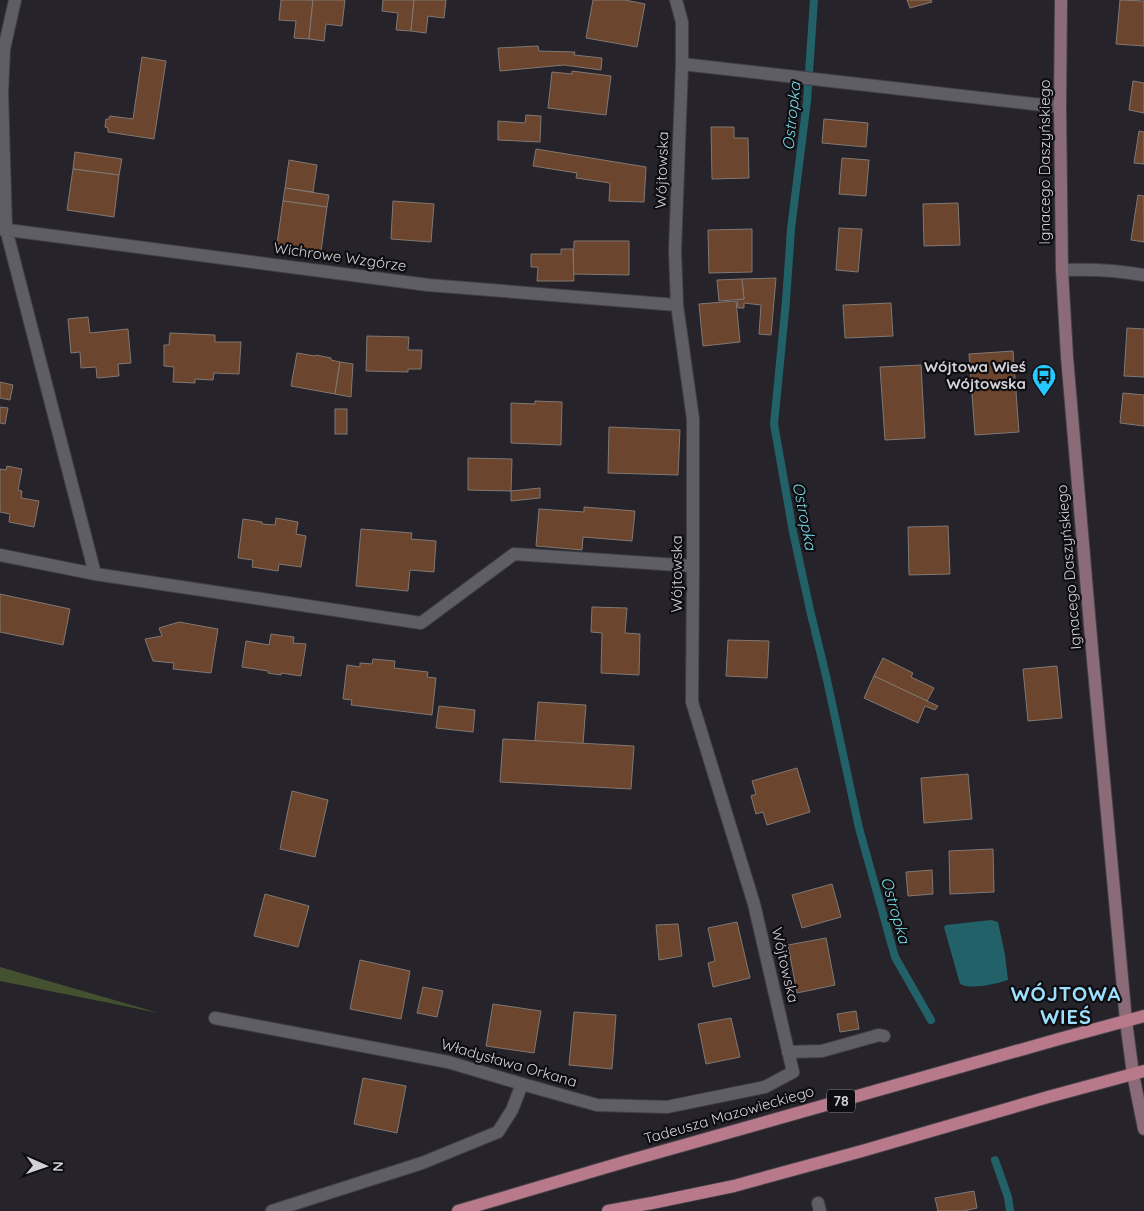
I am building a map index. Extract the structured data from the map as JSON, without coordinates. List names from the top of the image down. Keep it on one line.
{"streets":{"main road":["Ignacego Daszyńskiego","78","Tadeusza Mazowieckiego"],"street":["Wójtowska","Wichrowe Wzgórze","Władysława Orkana"]},"crossings":[["Ignacego Daszyńskiego","78"],["Ignacego Daszyńskiego","Tadeusza Mazowieckiego"],["Wójtowska","Wichrowe Wzgórze"],["Wójtowska","Władysława Orkana"],["78","Tadeusza Mazowieckiego"]],"districts":["WÓJTOWA WIEŚ"],"water":["Ostropka"],"places":{"bus stop":["Wójtowa Wieś Wójtowska"]},"north":"right"}
